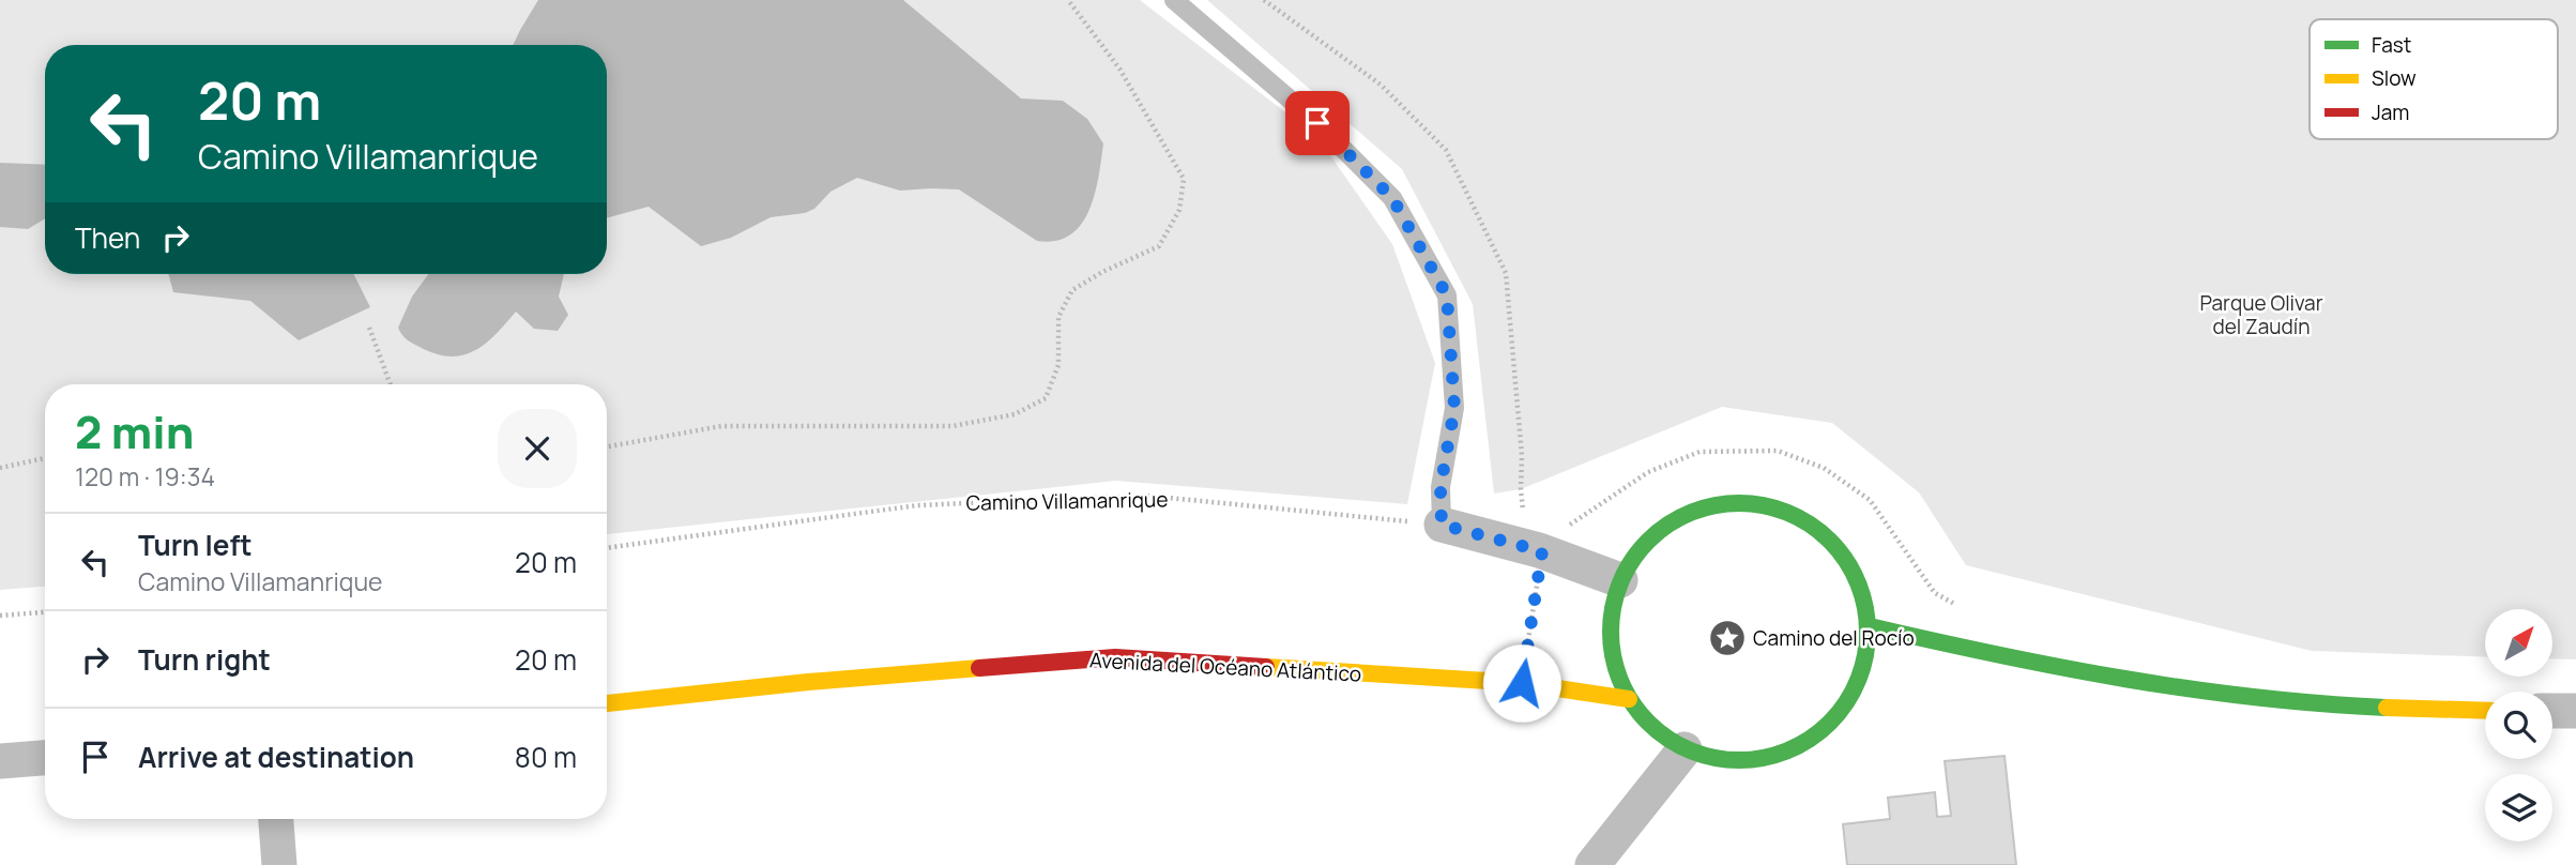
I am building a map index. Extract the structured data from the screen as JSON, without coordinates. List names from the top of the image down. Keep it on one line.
{"streets":{"street":["Avenida del Océano Atlántico"],"path":["Camino Villamanrique"]},"parks":["Parque Olivar del Zaudín"],"places":{"place":["Camino del Rocío"]},"legend":["Fast","Slow","Jam"],"north":"top right","page":{"turn":["20 m","Camino Villamanrique"],"then":"Then","heading":["2 min","120 m · 19:34"],"list":[{"name":"Turn left","note":"Camino Villamanrique","value":"20 m"},{"name":"Turn right","value":"20 m"},{"name":"Arrive at destination","value":"80 m"}]}}
